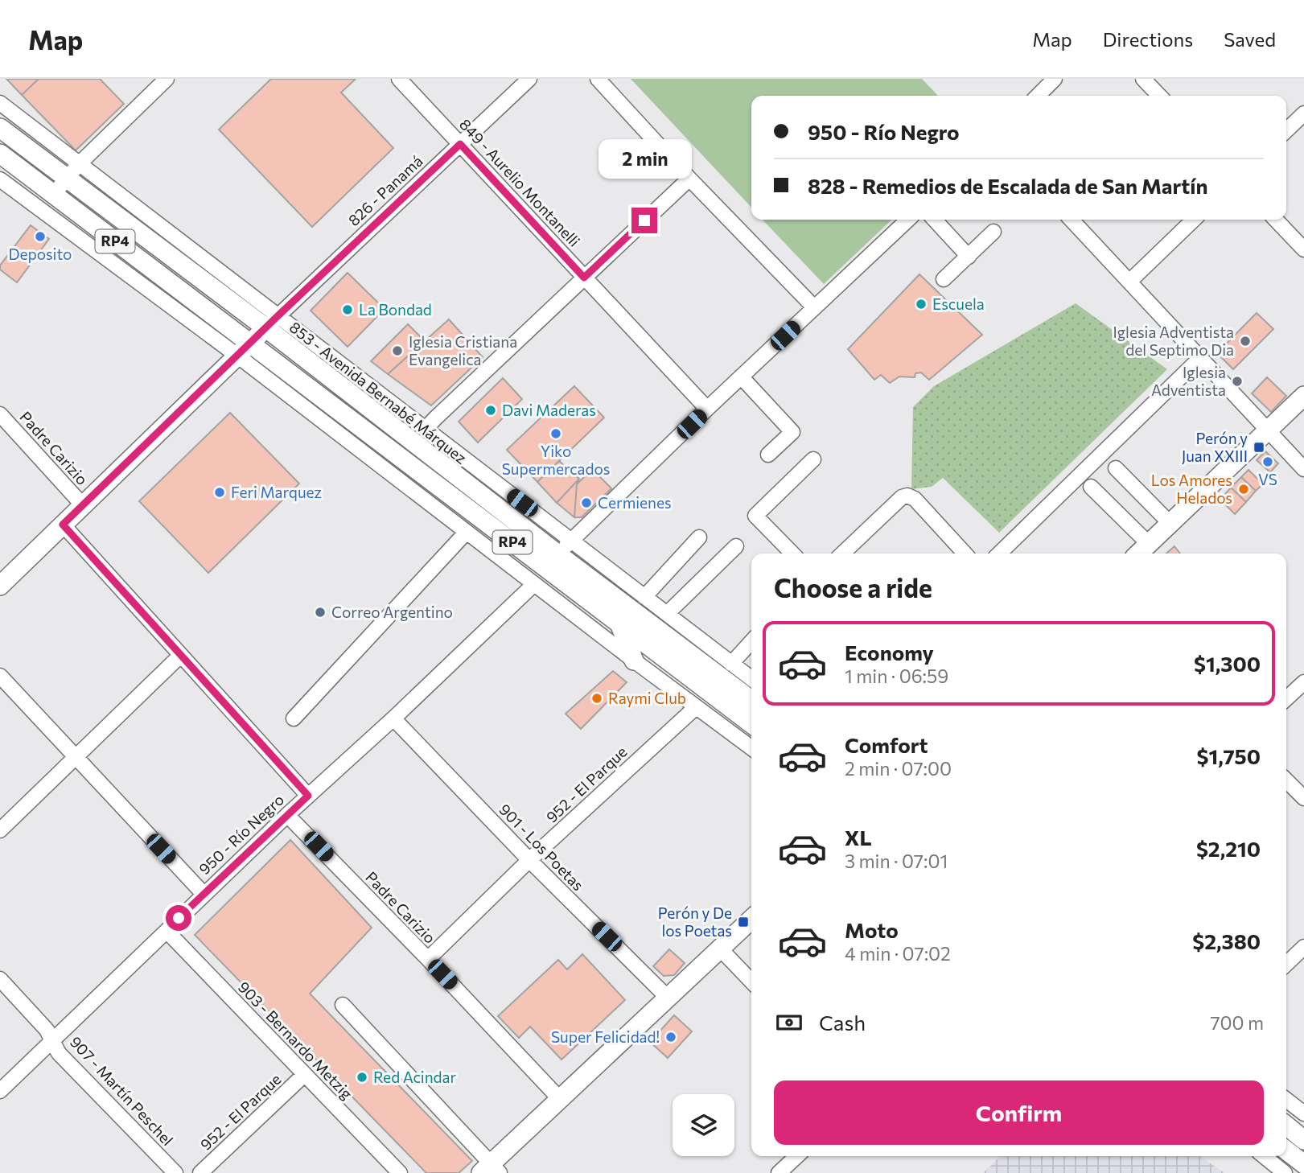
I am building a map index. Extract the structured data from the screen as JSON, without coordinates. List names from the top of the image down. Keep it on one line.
{"streets":{"main road":["RP4","853 - Avenida Bernabé Márquez"],"street":["849 - Aurelio Montanelli","826 - Panamá","Padre Carizio","952 - El Parque","950 - Río Negro","901 - Los Poetas","903 - Bernardo Metzig","907 - Martín Peschel"]},"crossings":[["849 - Aurelio Montanelli","826 - Panamá"],["826 - Panamá","853 - Avenida Bernabé Márquez"],["Padre Carizio","952 - El Parque"],["Padre Carizio","950 - Río Negro"],["952 - El Parque","901 - Los Poetas"],["952 - El Parque","903 - Bernardo Metzig"],["950 - Río Negro","901 - Los Poetas"],["950 - Río Negro","903 - Bernardo Metzig"],["950 - Río Negro","907 - Martín Peschel"]],"places":{"other":["Deposito","Escuela","La Bondad","Iglesia Adventista del Septimo Dia","Iglesia Cristiana Evangelica","Iglesia Adventista","Davi Maderas","Yiko Supermercados","VS","Los Amores Helados","Feri Marquez","Cermienes","Correo Argentino","Raymi Club","Super Felicidad!","Red Acindar"],"transit":["Perón y Juan XXIII","Perón y De los Poetas"]},"page":{"header":"Map","nav":["Map","Directions","Saved"],"banner":["950 - Río Negro","828 - Remedios de Escalada de San Martín"],"bubble":"2 min","heading":"Choose a ride","list":[{"name":"Economy","note":"1 min · 06:59","value":"$1,300"},{"name":"Comfort","note":"2 min · 07:00","value":"$1,750"},{"name":"XL","note":"3 min · 07:01","value":"$2,210"},{"name":"Moto","note":"4 min · 07:02","value":"$2,380"}],"pay":["Cash","700 m"],"buttons":"Confirm"}}
